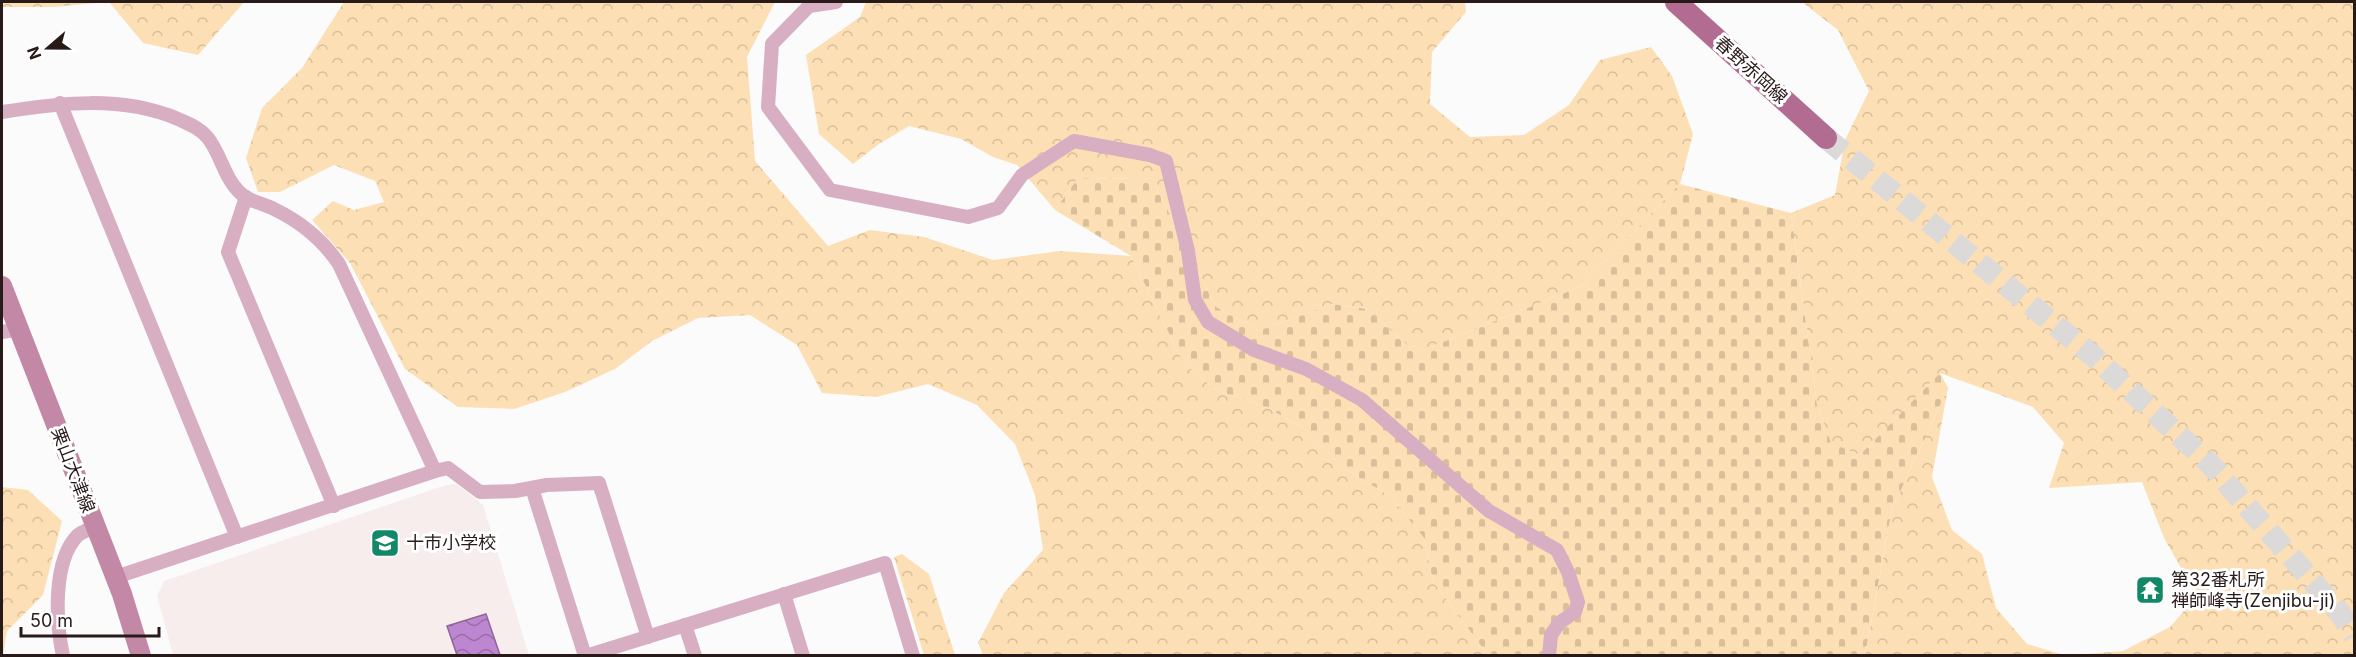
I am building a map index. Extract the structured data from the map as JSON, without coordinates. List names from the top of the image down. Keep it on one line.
{"streets":{"main road":["春野赤岡線","栗山大津線"]},"places":{"school or university":["十市小学校"],"temple":["第32番札所 禅師峰寺(Zenjibu-ji)"]},"scale_bar":"50 m","north":"left"}
